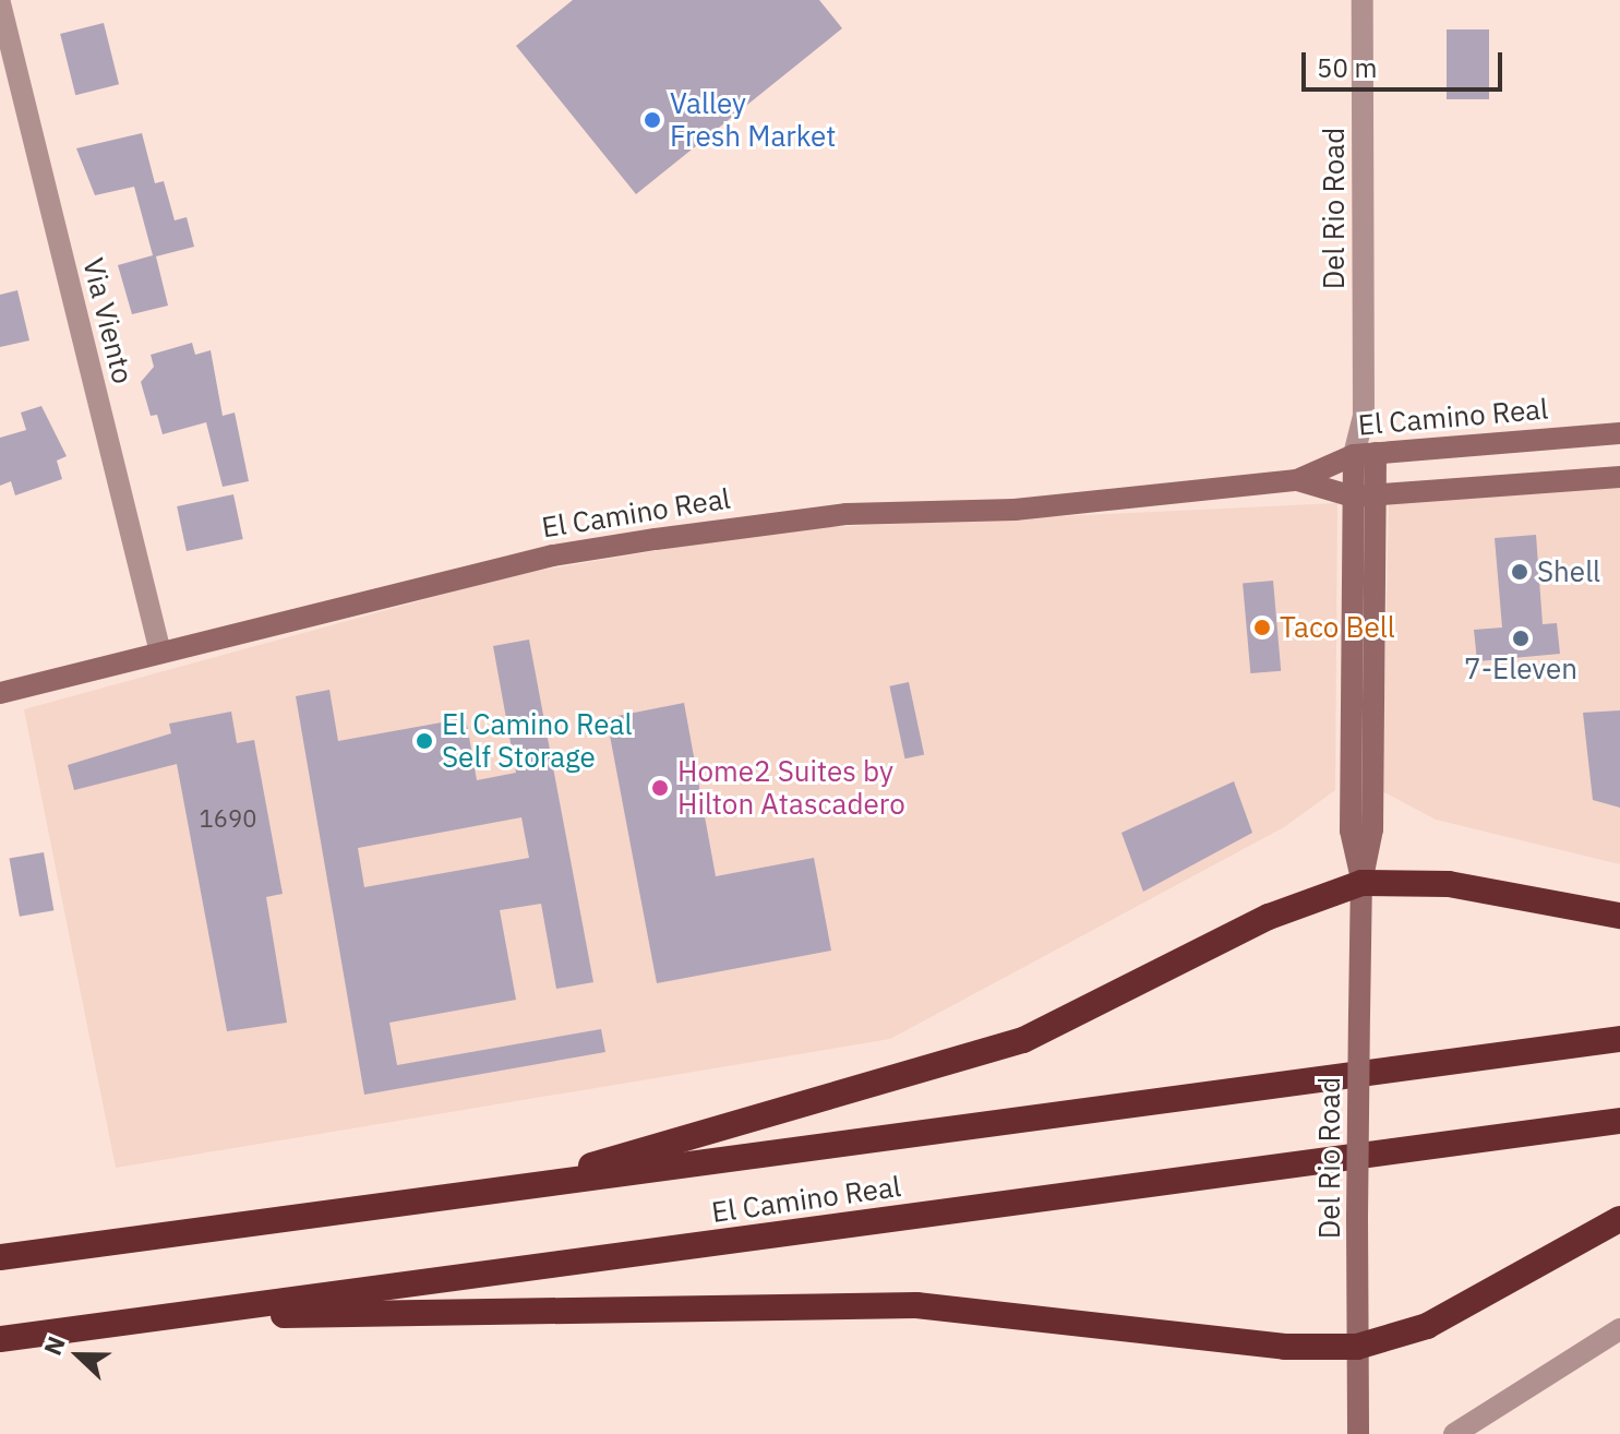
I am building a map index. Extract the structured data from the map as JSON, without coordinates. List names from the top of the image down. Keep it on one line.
{"streets":{"highway":["El Camino Real"],"main road":["Del Rio Road"],"street":["Via Viento"]},"crossings":[["Del Rio Road","El Camino Real"],["Via Viento","El Camino Real"]],"places":["Valley Fresh Market","Shell","Taco Bell","7-Eleven","El Camino Real Self Storage","Home2 Suites by Hilton Atascadero"],"house_numbers":["1690"],"scale_bar":"50 m","north":"left"}
